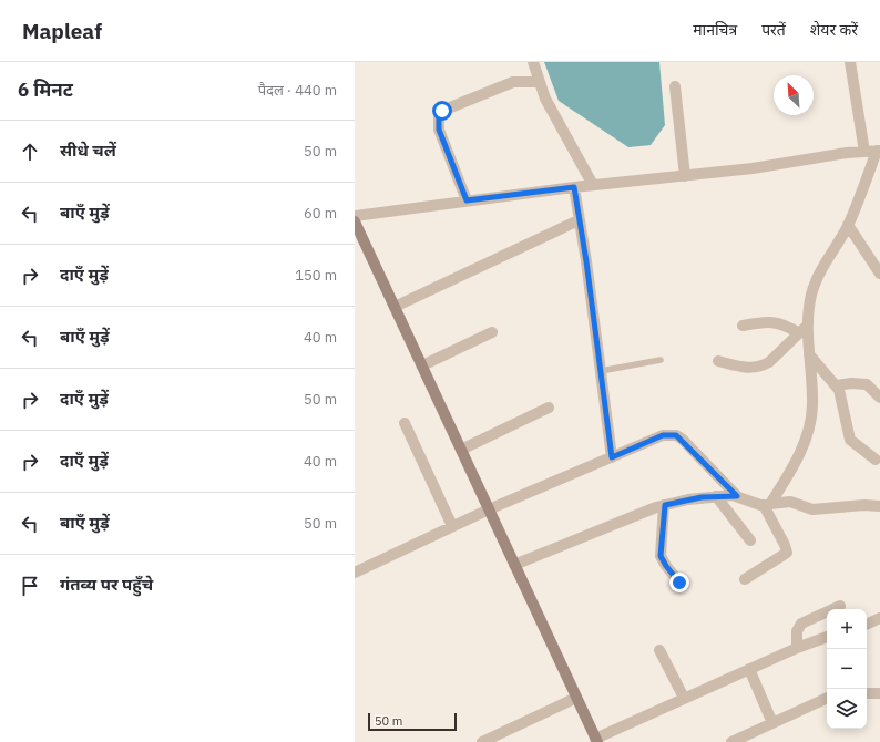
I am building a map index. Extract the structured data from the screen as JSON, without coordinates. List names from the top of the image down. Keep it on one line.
{"scale_bar":"50 m","north":"top left","page":{"header":"Mapleaf","nav":["मानचित्र","परतें","शेयर करें"],"heading":["6 मिनट","पैदल · 440 m"],"list":[["सीधे चलें","50 m"],["बाएँ मुड़ें","60 m"],["दाएँ मुड़ें","150 m"],["बाएँ मुड़ें","40 m"],["दाएँ मुड़ें","50 m"],["दाएँ मुड़ें","40 m"],["बाएँ मुड़ें","50 m"],"गंतव्य पर पहुँचे"],"map_buttons":["+","−"],"scale":"50 m"}}
